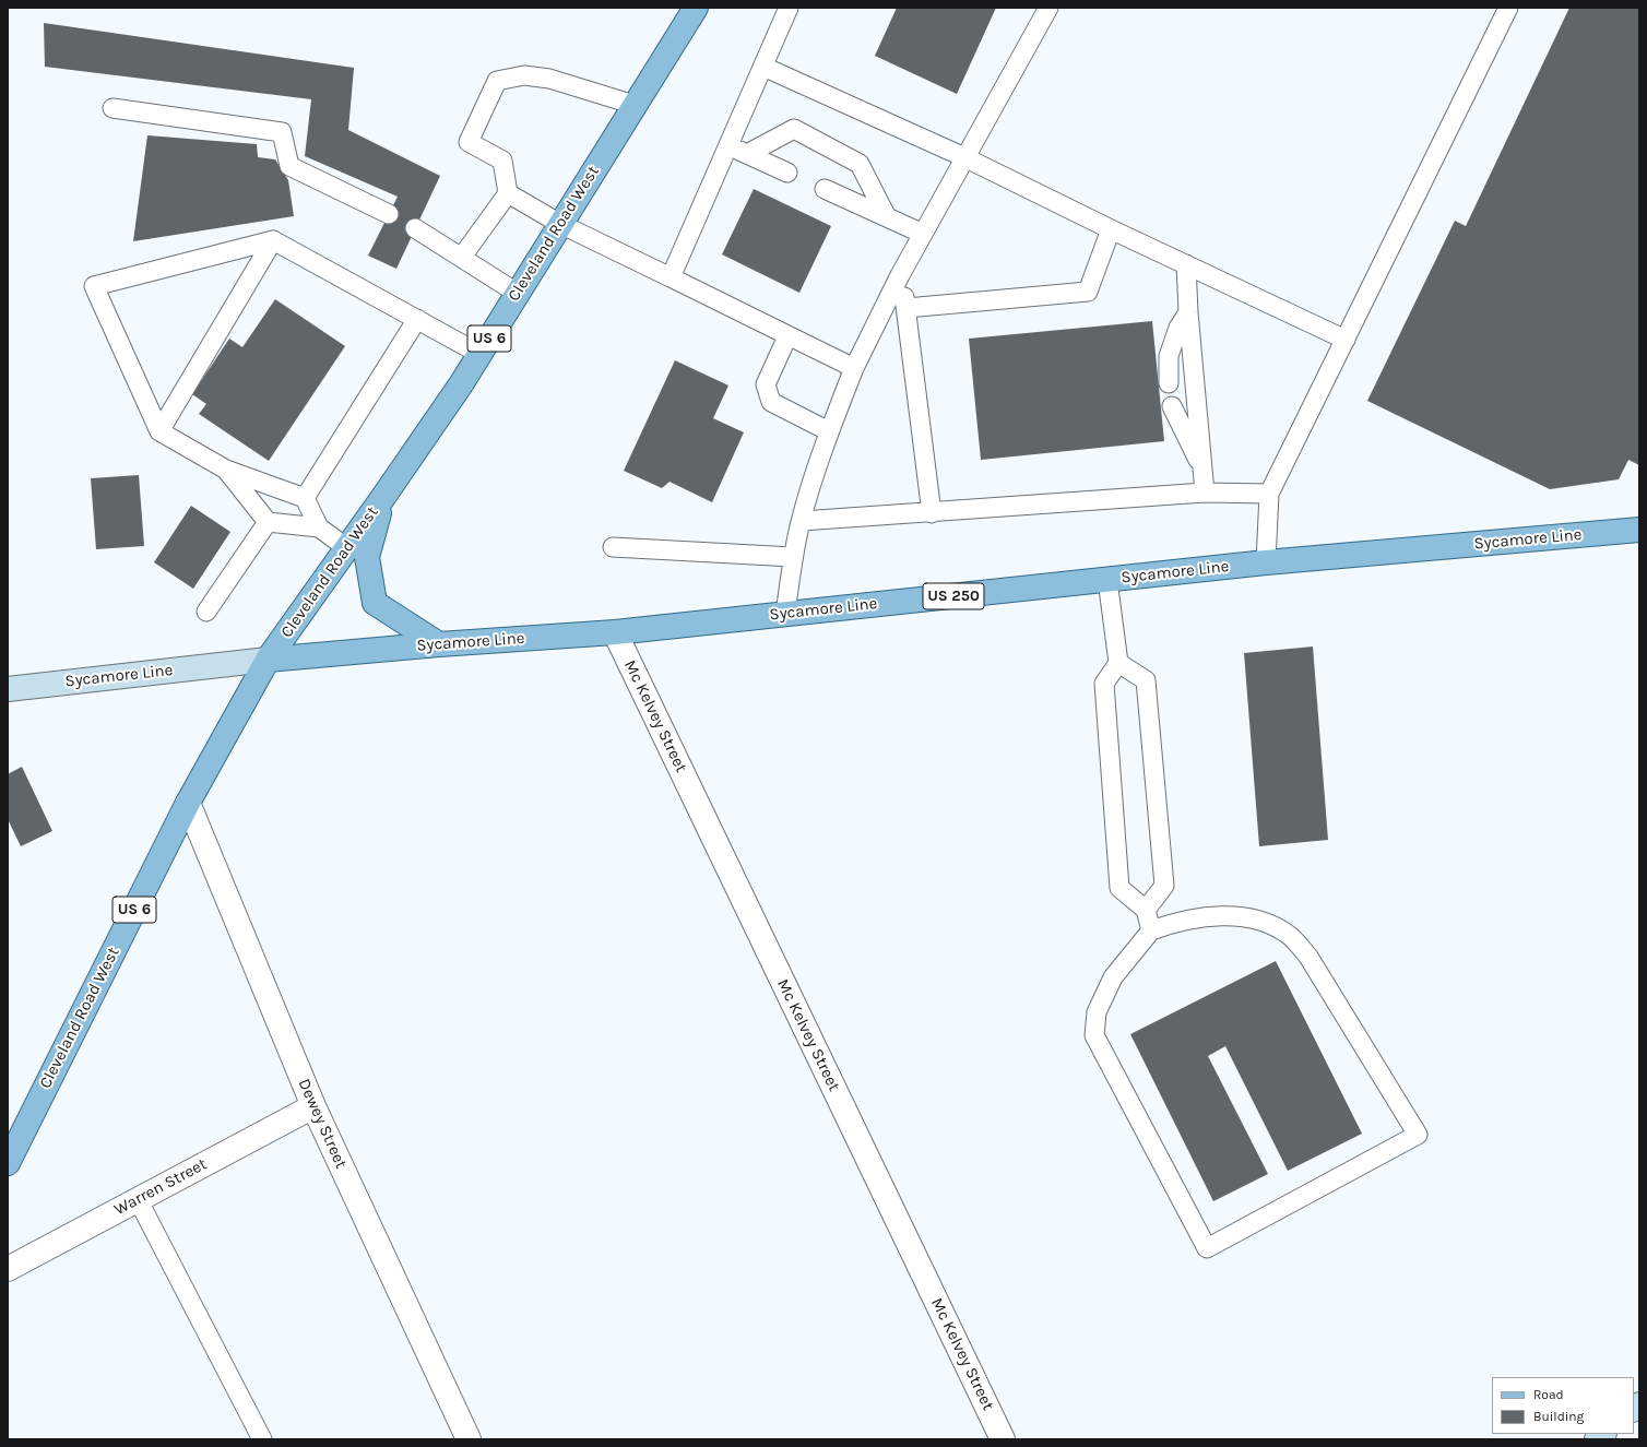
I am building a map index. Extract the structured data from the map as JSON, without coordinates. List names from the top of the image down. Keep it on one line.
{"streets":{"main road":["Cleveland Road West","US 6","Sycamore Line","US 250"],"street":["Mc Kelvey Street","Dewey Street","Warren Street"]},"crossings":[["Cleveland Road West","Sycamore Line"],["Cleveland Road West","Dewey Street"],["Sycamore Line","Mc Kelvey Street"],["Dewey Street","Warren Street"]],"legend":["Road","Building"]}
